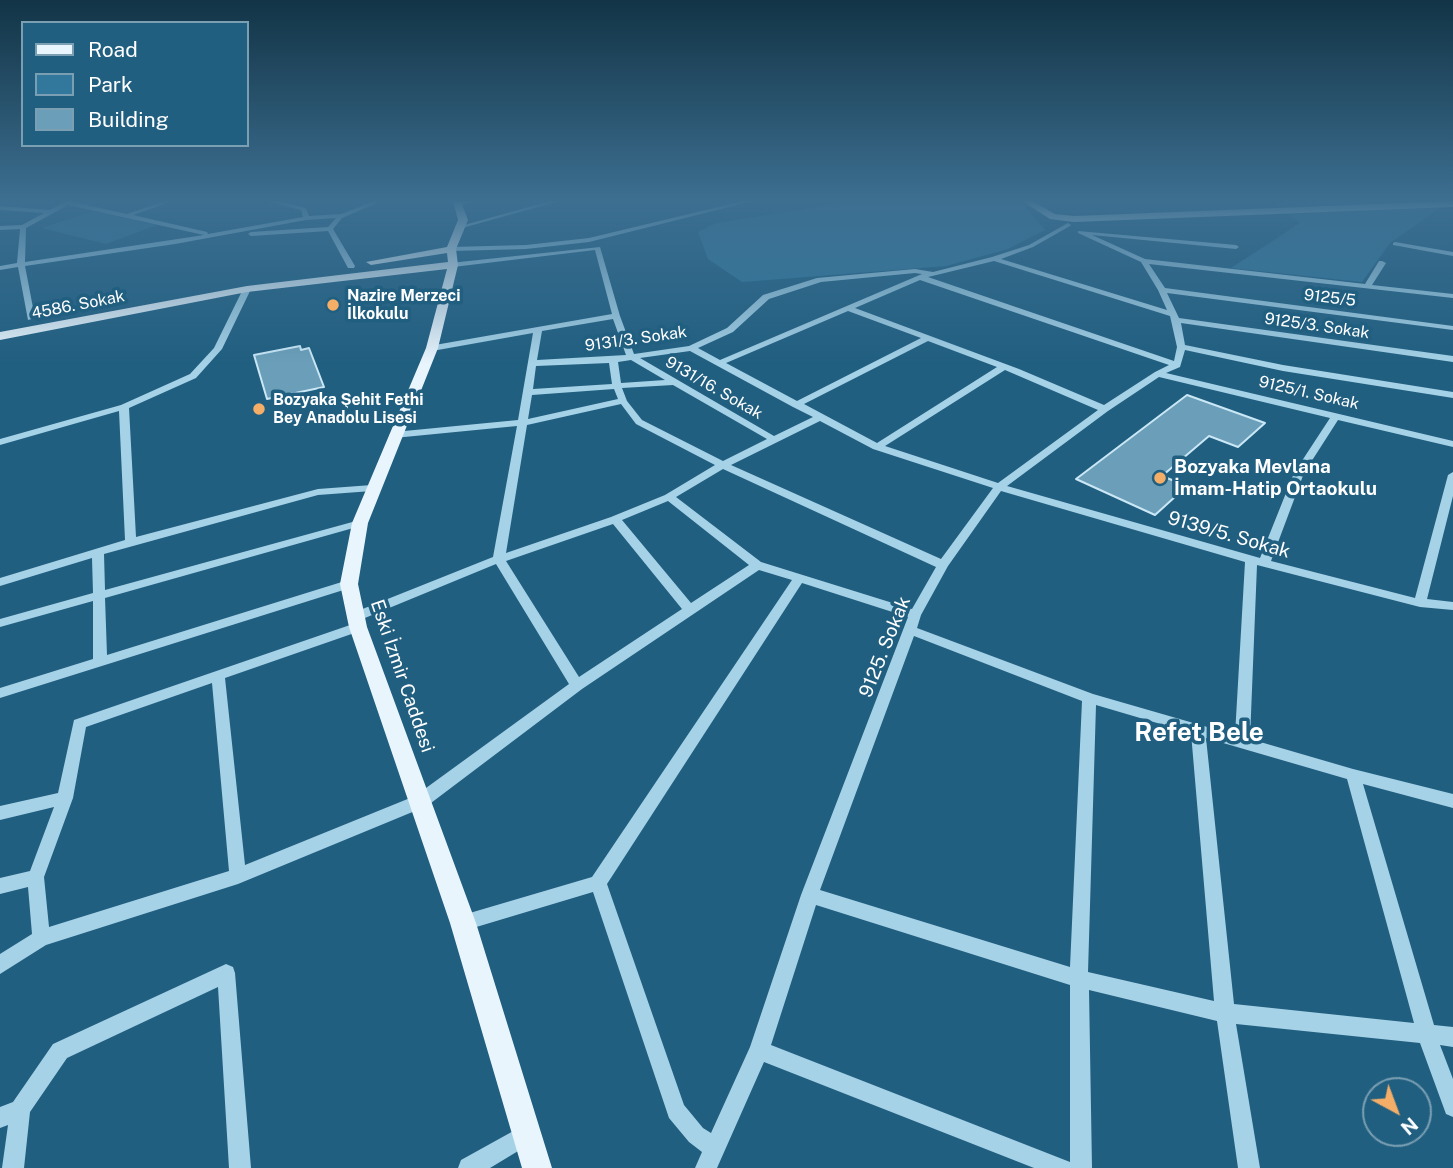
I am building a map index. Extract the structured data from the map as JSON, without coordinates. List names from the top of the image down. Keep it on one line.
{"streets":{"main road":["4586. Sokak","Eski İzmir Caddesi"],"street":["9125/5","9125/3. Sokak","9131/3. Sokak","9131/16. Sokak","9125/1. Sokak","9139/5. Sokak","9125. Sokak"]},"crossings":[["4586. Sokak","Eski İzmir Caddesi"],["9131/3. Sokak","9131/16. Sokak"],["9125/1. Sokak","9125. Sokak"],["9139/5. Sokak","9125. Sokak"]],"districts":["Refet Bele"],"places":["Nazire Merzeci İlkokulu","Bozyaka Şehit Fethi Bey Anadolu Lisesi","Bozyaka Mevlana İmam-Hatip Ortaokulu"],"legend":["Road","Park","Building"],"north":"bottom right"}
